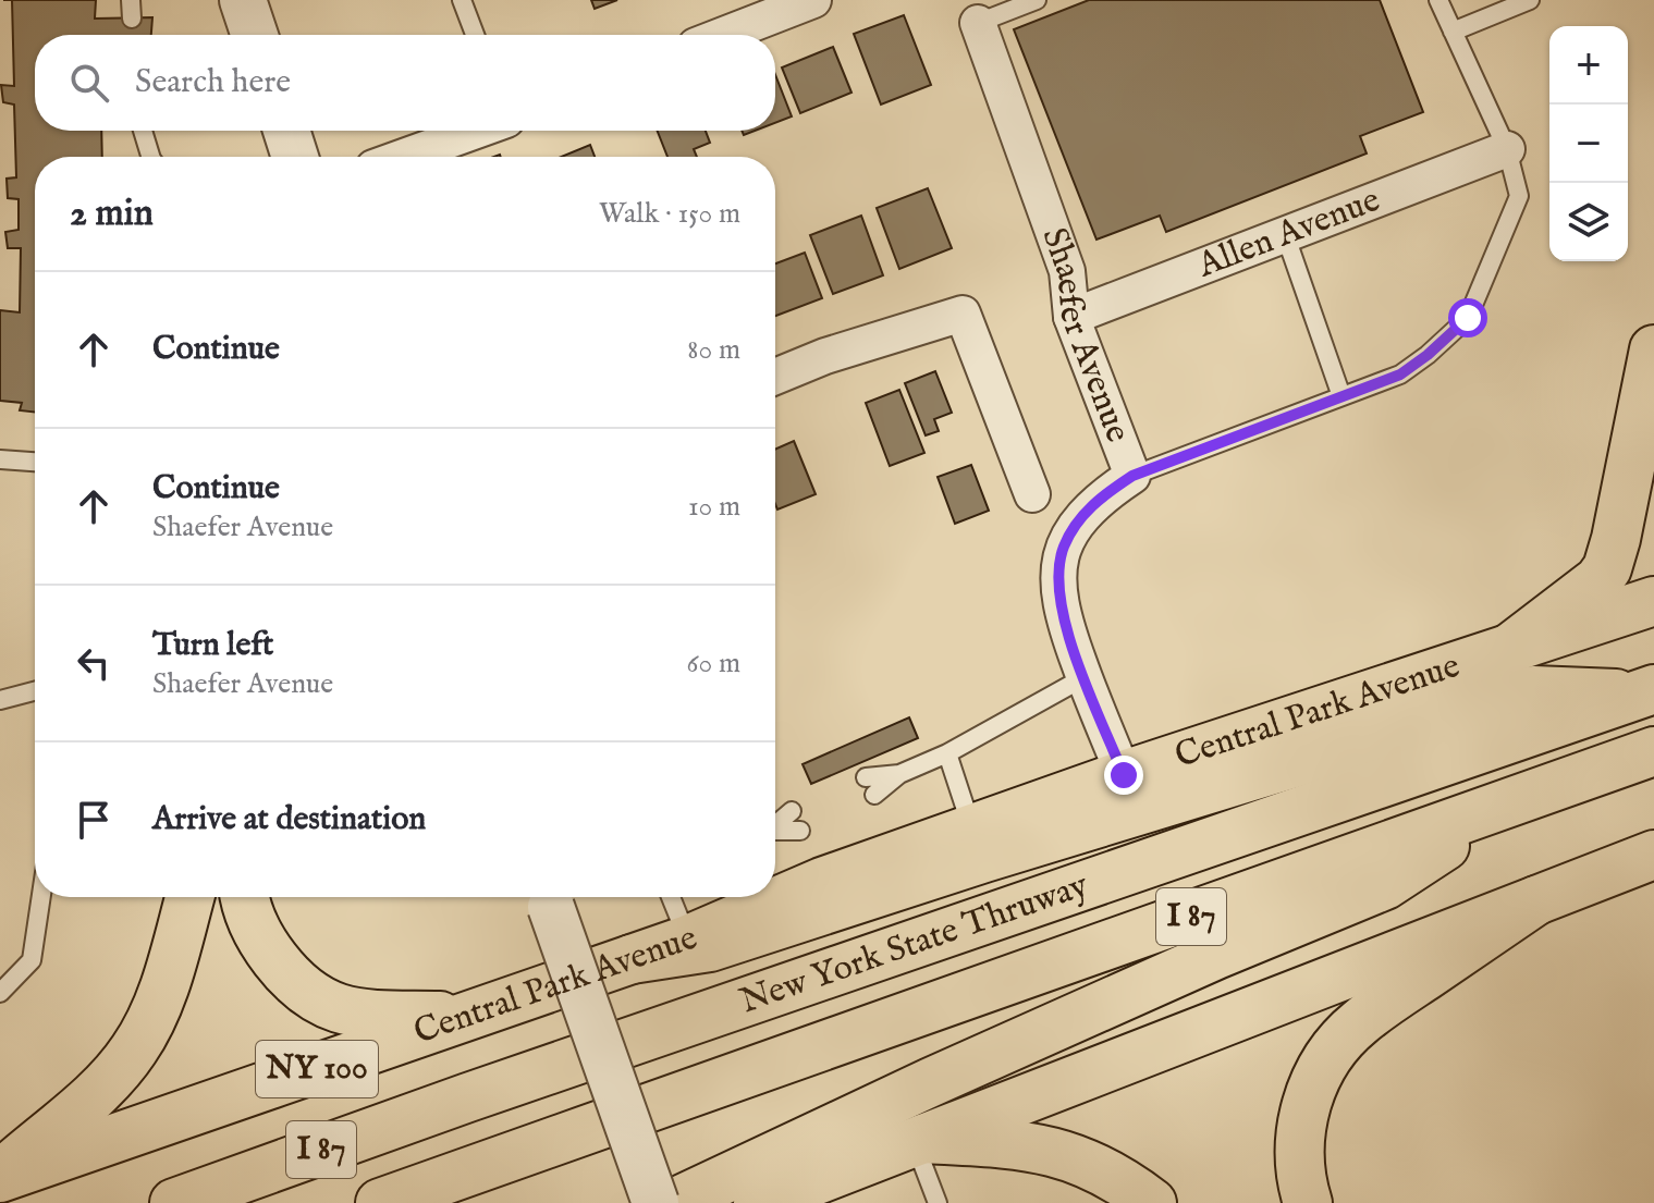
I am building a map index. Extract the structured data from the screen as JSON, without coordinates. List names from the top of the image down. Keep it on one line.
{"streets":{"main road":["Central Park Avenue","I 87","New York State Thruway","NY 100"],"street":["Allen Avenue","Shaefer Avenue"]},"crossings":[["Allen Avenue","Shaefer Avenue"],["Shaefer Avenue","Central Park Avenue"]],"page":{"map_buttons":["+","−"],"search":"Search here","heading":["2 min","Walk · 150 m"],"list":[["Continue","80 m"],["Continue","Shaefer Avenue","10 m"],["Turn left","Shaefer Avenue","60 m"],"Arrive at destination"]}}
